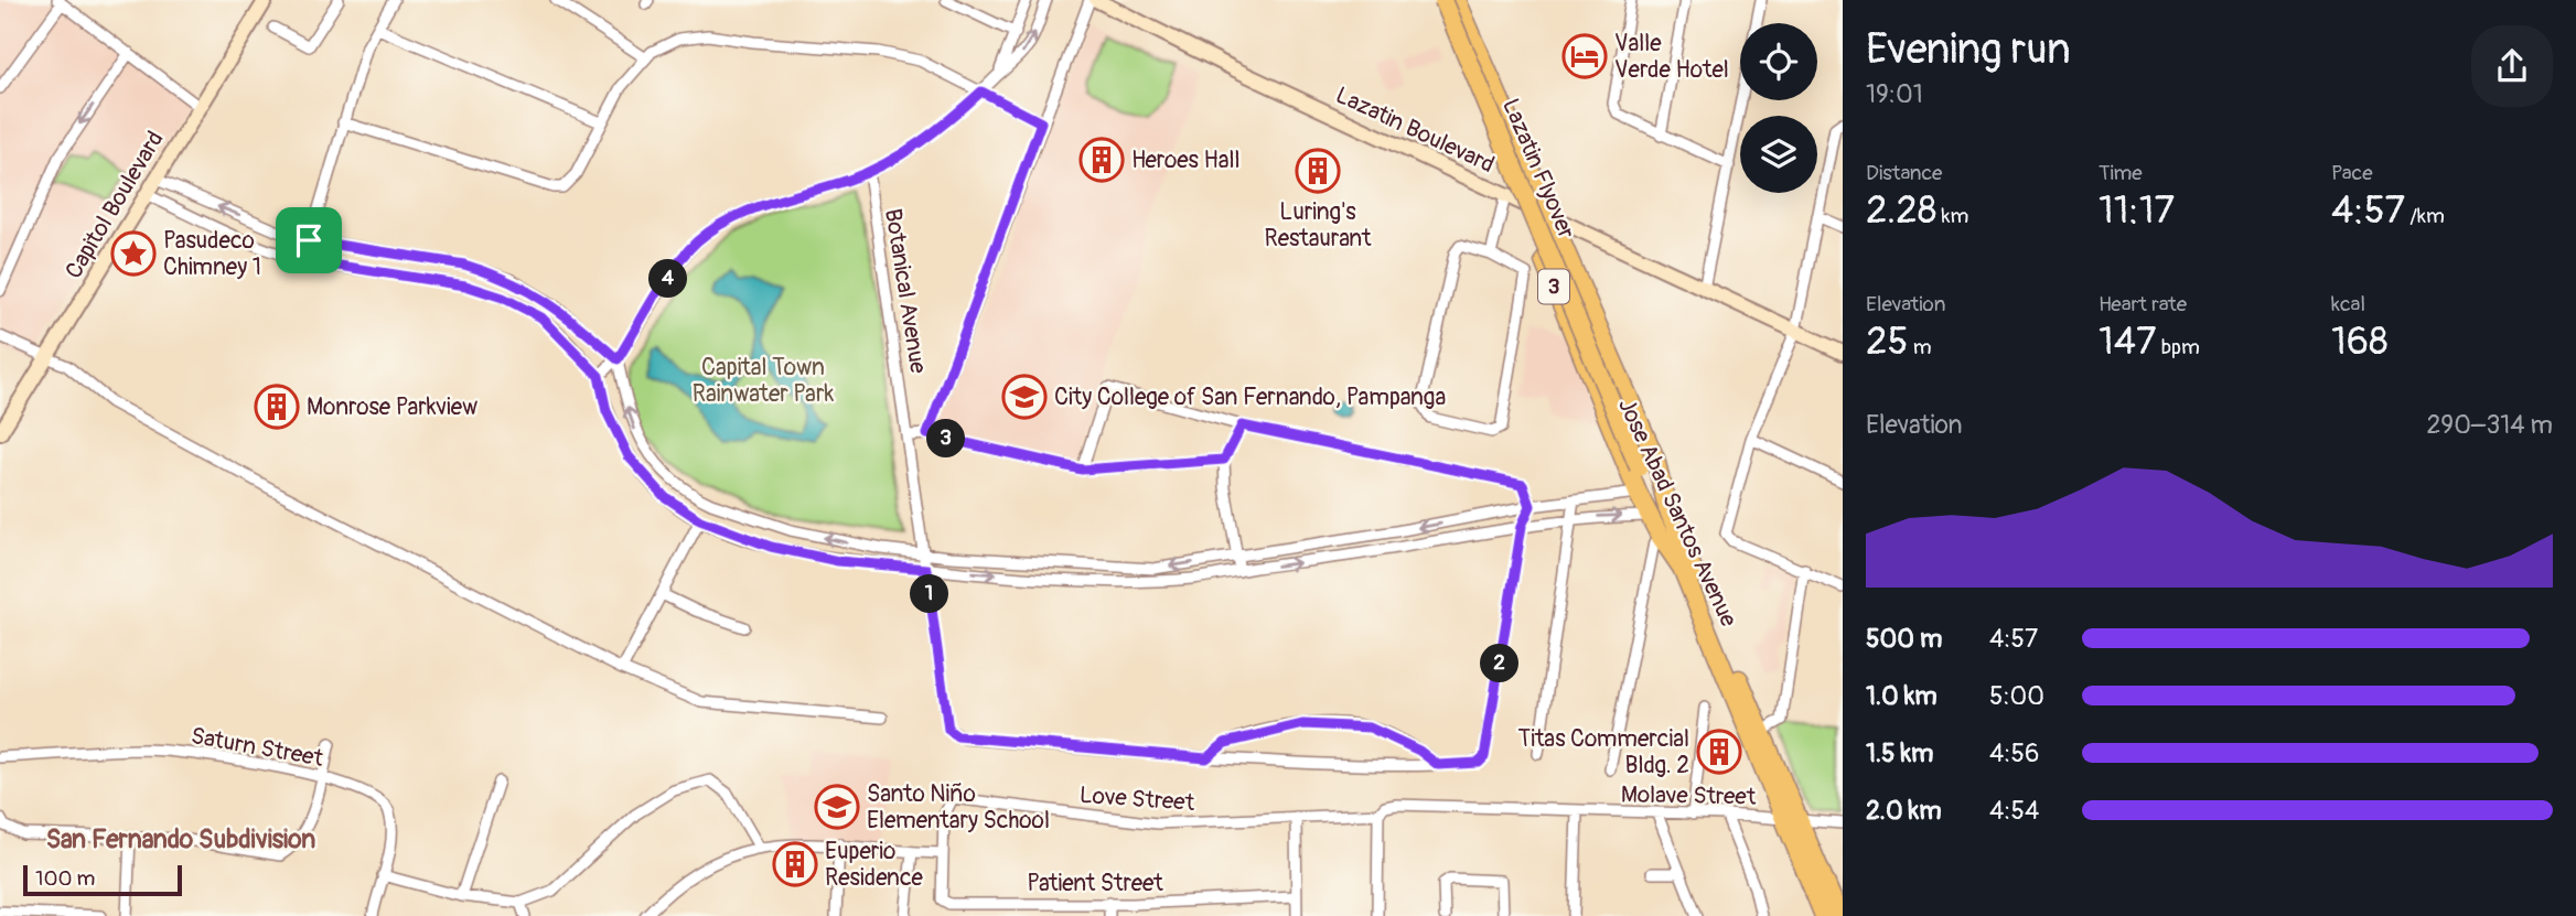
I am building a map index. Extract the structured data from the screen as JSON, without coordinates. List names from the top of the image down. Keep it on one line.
{"streets":{"highway":["Lazatin Flyover","3","Jose Abad Santos Avenue"],"main road":["Lazatin Boulevard","Capitol Boulevard"],"street":["Botanical Avenue","Saturn Street","Molave Street","Love Street","Patient Street"]},"crossings":[["Lazatin Boulevard","Jose Abad Santos Avenue"],["Lazatin Flyover","Jose Abad Santos Avenue"],["Jose Abad Santos Avenue","Molave Street"],["Molave Street","Love Street"],["Love Street","Patient Street"]],"districts":["San Fernando Subdivision"],"parks":["Capital Town Rainwater Park"],"places":{"hotel":["Valle Verde Hotel"],"building":["Heroes Hall","Luring's Restaurant","Monrose Parkview","Titas Commercial Bldg. 2","Euperio Residence"],"place":["Pasudeco Chimney 1"],"school or university":["City College of San Fernando, Pampanga","Santo Niño Elementary School"]},"scale_bar":"100 m","page":{"heading":["Evening run","19:01"],"stats":[["Distance","2.28 km"],["Time","11:17"],["Pace","4:57 /km"],["Elevation","25 m"],["Heart rate","147 bpm"],["kcal","168"]],"pins":["4","3","1","2"],"chart":["Elevation","290–314 m"],"list":[{"name":"500 m","note":"4:57"},{"name":"1.0 km","note":"5:00"},{"name":"1.5 km","note":"4:56"},{"name":"2.0 km","note":"4:54"}],"scale":"100 m"}}
